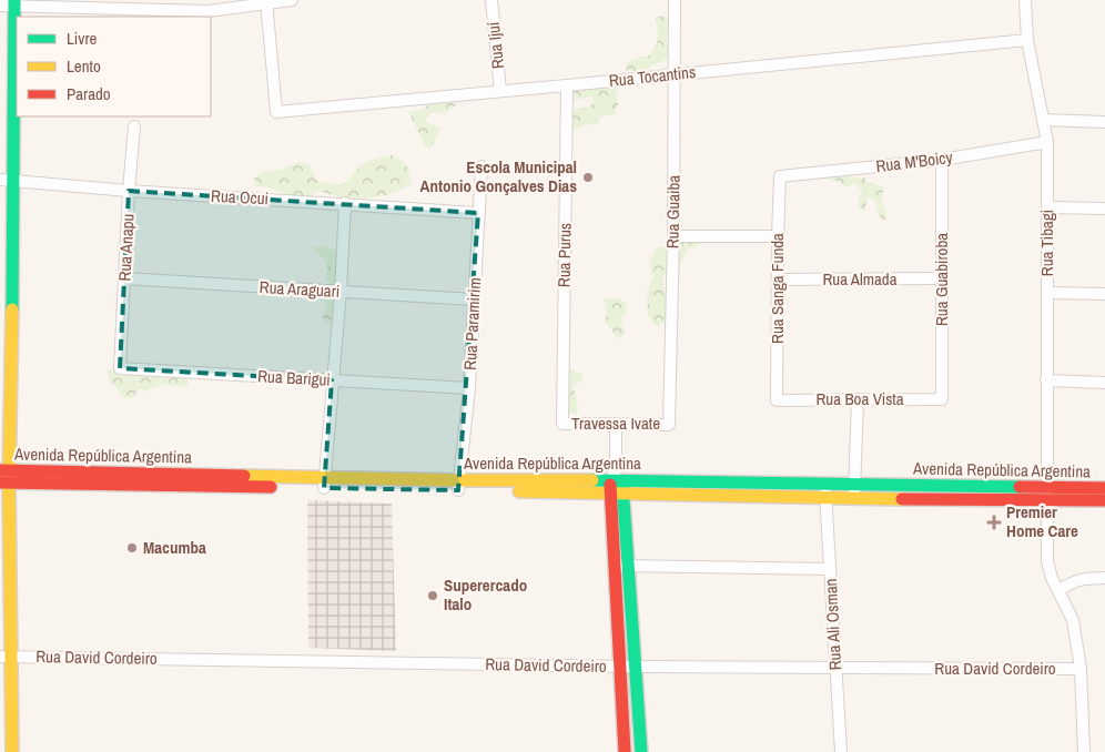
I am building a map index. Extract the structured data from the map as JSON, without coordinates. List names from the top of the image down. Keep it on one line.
{"streets":{"main road":["Avenida República Argentina"],"street":["Rua Ijuí","Rua Tocantins","Rua M'Boicy","Rua Ocui","Rua Guaiba","Rua Tibagi","Rua Anapu","Rua Purus","Rua Almada","Rua Guabiroba","Rua Sanga Funda","Rua Araguari","Rua Paramirim","Rua Barigui","Rua Boa Vista","Travessa Ivate","Rua Ali Osman","Rua David Cordeiro"]},"crossings":[["Rua Ijuí","Rua Tocantins"],["Rua Tocantins","Rua Guaiba"],["Rua Tocantins","Rua Tibagi"],["Rua Tocantins","Rua Purus"],["Rua M'Boicy","Rua Tibagi"],["Rua M'Boicy","Rua Guabiroba"],["Rua M'Boicy","Rua Sanga Funda"],["Rua Ocui","Rua Anapu"],["Rua Ocui","Rua Paramirim"],["Rua Guaiba","Travessa Ivate"],["Rua Tibagi","Avenida República Argentina"],["Rua Tibagi","Rua David Cordeiro"],["Rua Anapu","Rua Araguari"],["Rua Anapu","Rua Barigui"],["Rua Purus","Travessa Ivate"],["Rua Almada","Rua Guabiroba"],["Rua Almada","Rua Sanga Funda"],["Rua Guabiroba","Rua Boa Vista"],["Rua Sanga Funda","Rua Boa Vista"],["Rua Araguari","Rua Paramirim"],["Rua Paramirim","Rua Barigui"],["Rua Paramirim","Avenida República Argentina"],["Avenida República Argentina","Rua Ali Osman"],["Rua Ali Osman","Rua David Cordeiro"]],"places":{"other":["Escola Municipal Antonio Gonçalves Dias","Macumba","Superercado Italo"],"health":["Premier Home Care"]},"legend":["Livre","Lento","Parado"]}
